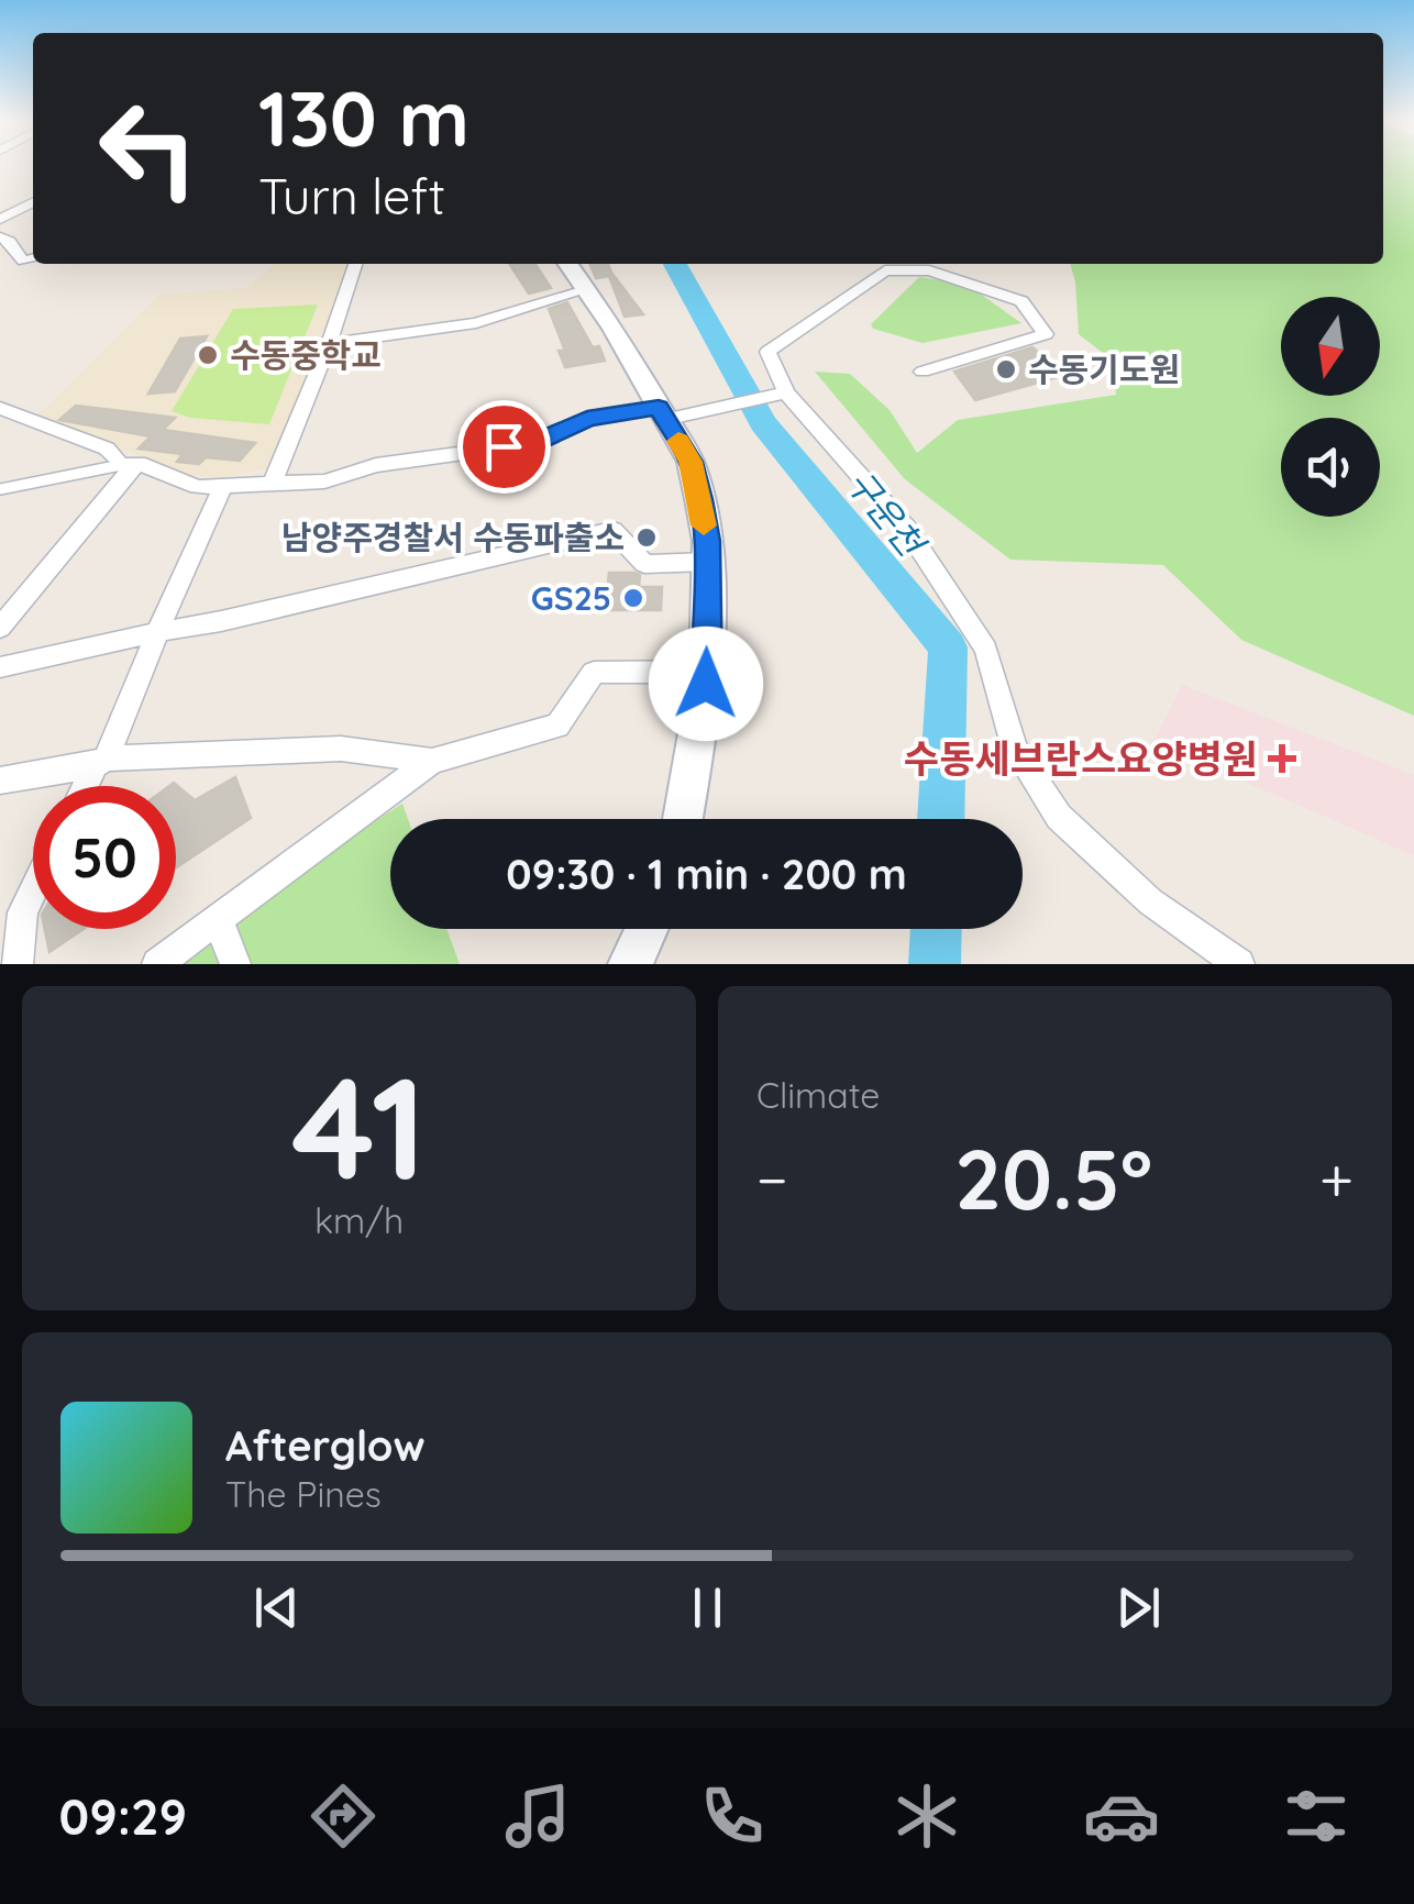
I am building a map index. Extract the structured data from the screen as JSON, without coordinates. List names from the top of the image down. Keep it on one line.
{"water":["구운천"],"places":{"other":["수동중학교","수동기도원","남양주경찰서 수동파출소","GS25"],"health":["수동세브란스요양병원"]},"north":"bottom","page":{"turn":["130 m","Turn left"],"limit":"50","trip":"09:30 · 1 min · 200 m","tile":[["41","km/h"],"Climate"],"heat":["−","20.5°","+"],"song":["Afterglow","The Pines"],"tabs":"09:29"}}
